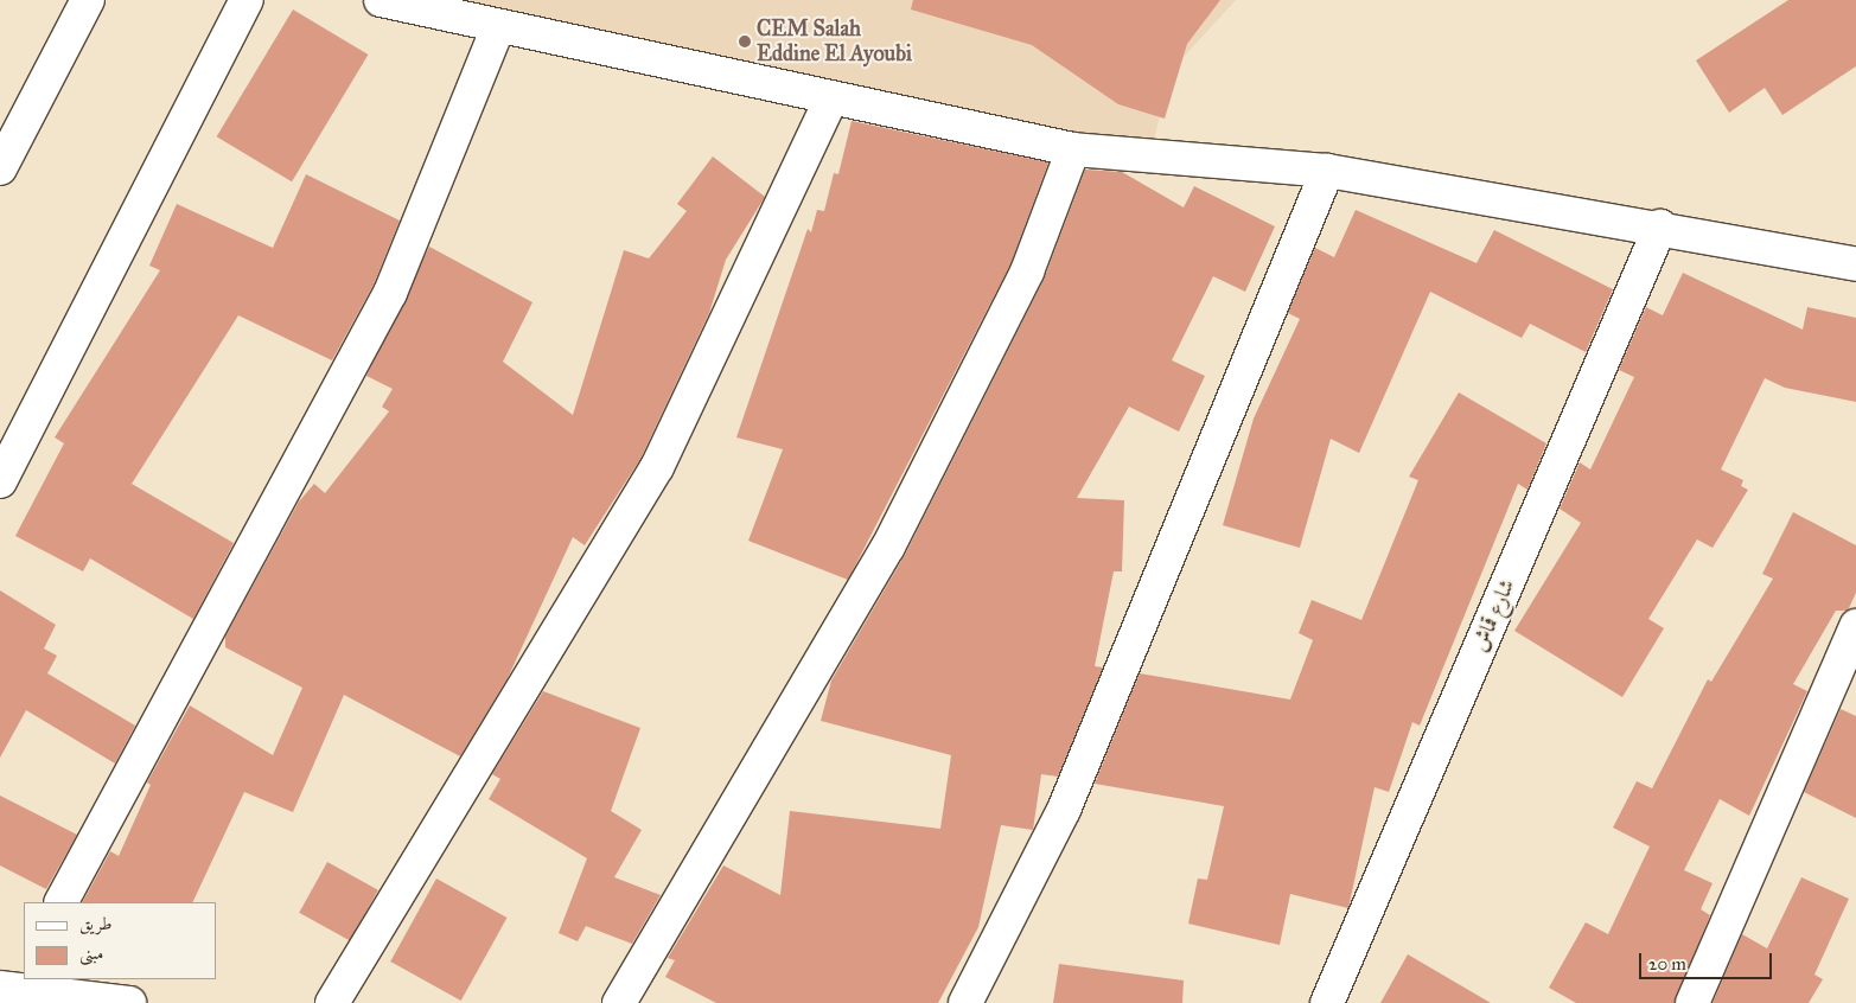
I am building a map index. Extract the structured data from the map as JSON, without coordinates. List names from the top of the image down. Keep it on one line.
{"streets":{"street":["شارع قماش"]},"places":["CEM Salah Eddine El Ayoubi"],"legend":["طريق","مبنى"],"scale_bar":"20 m"}
